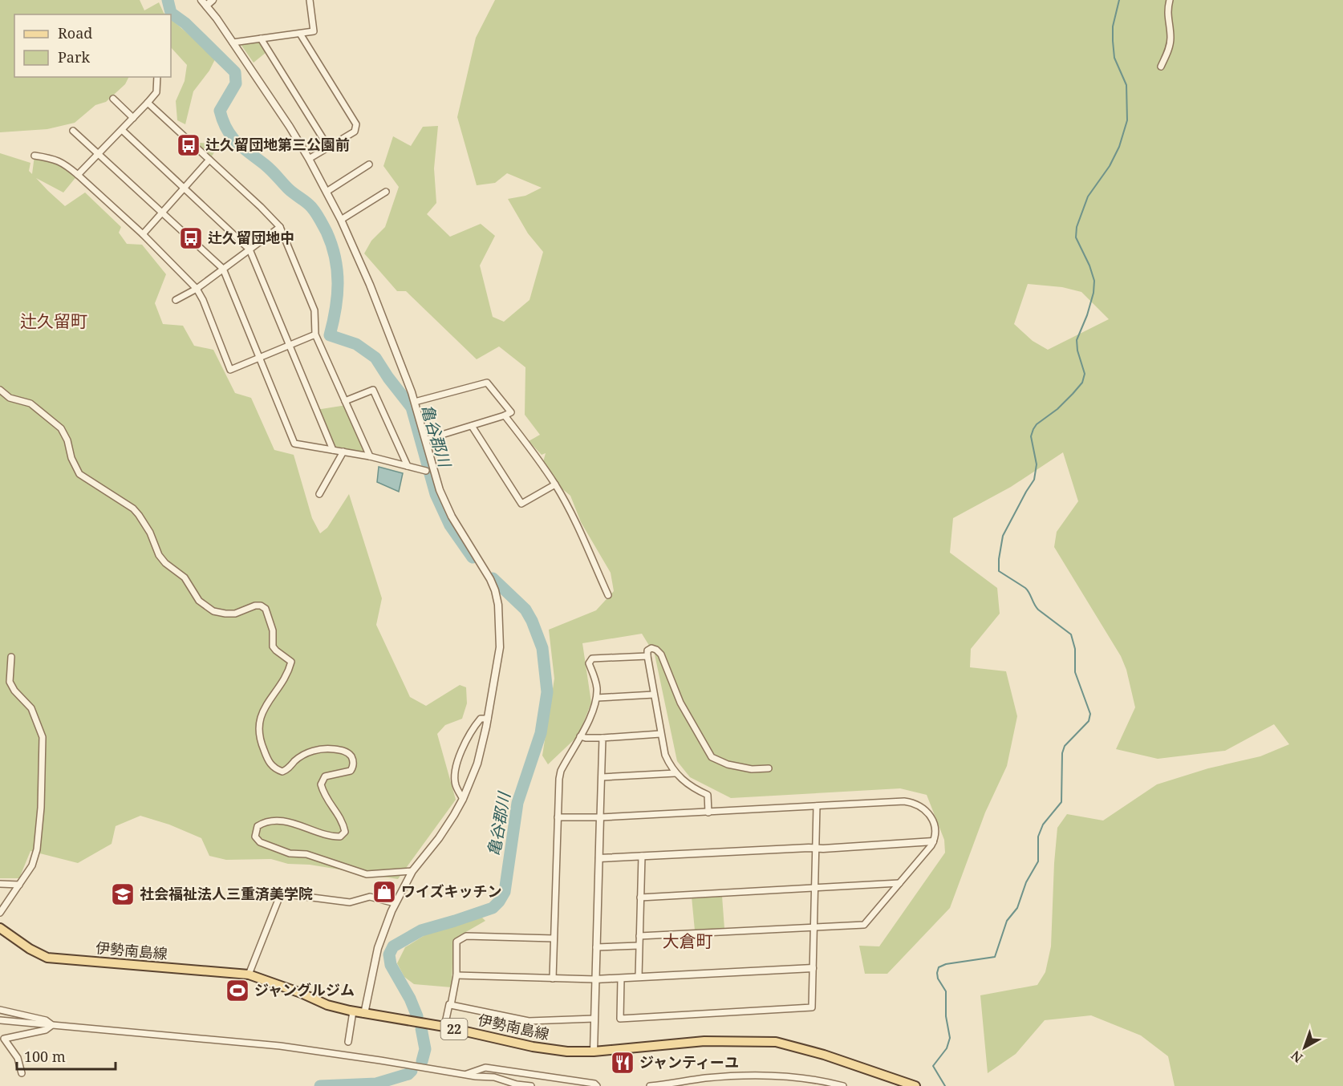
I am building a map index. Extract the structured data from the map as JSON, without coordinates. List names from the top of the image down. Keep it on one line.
{"streets":{"main road":["伊勢南島線","22"]},"districts":["辻久留町","大倉町"],"water":["亀谷郡川"],"places":{"bus stop":["辻久留団地第三公園前","辻久留団地中"],"shop":["ワイズキッチン"],"school or university":["社会福祉法人三重済美学院"],"sports":["ジャングルジム"],"restaurant":["ジャンティーユ"]},"legend":["Road","Park"],"scale_bar":"100 m","north":"bottom left"}
